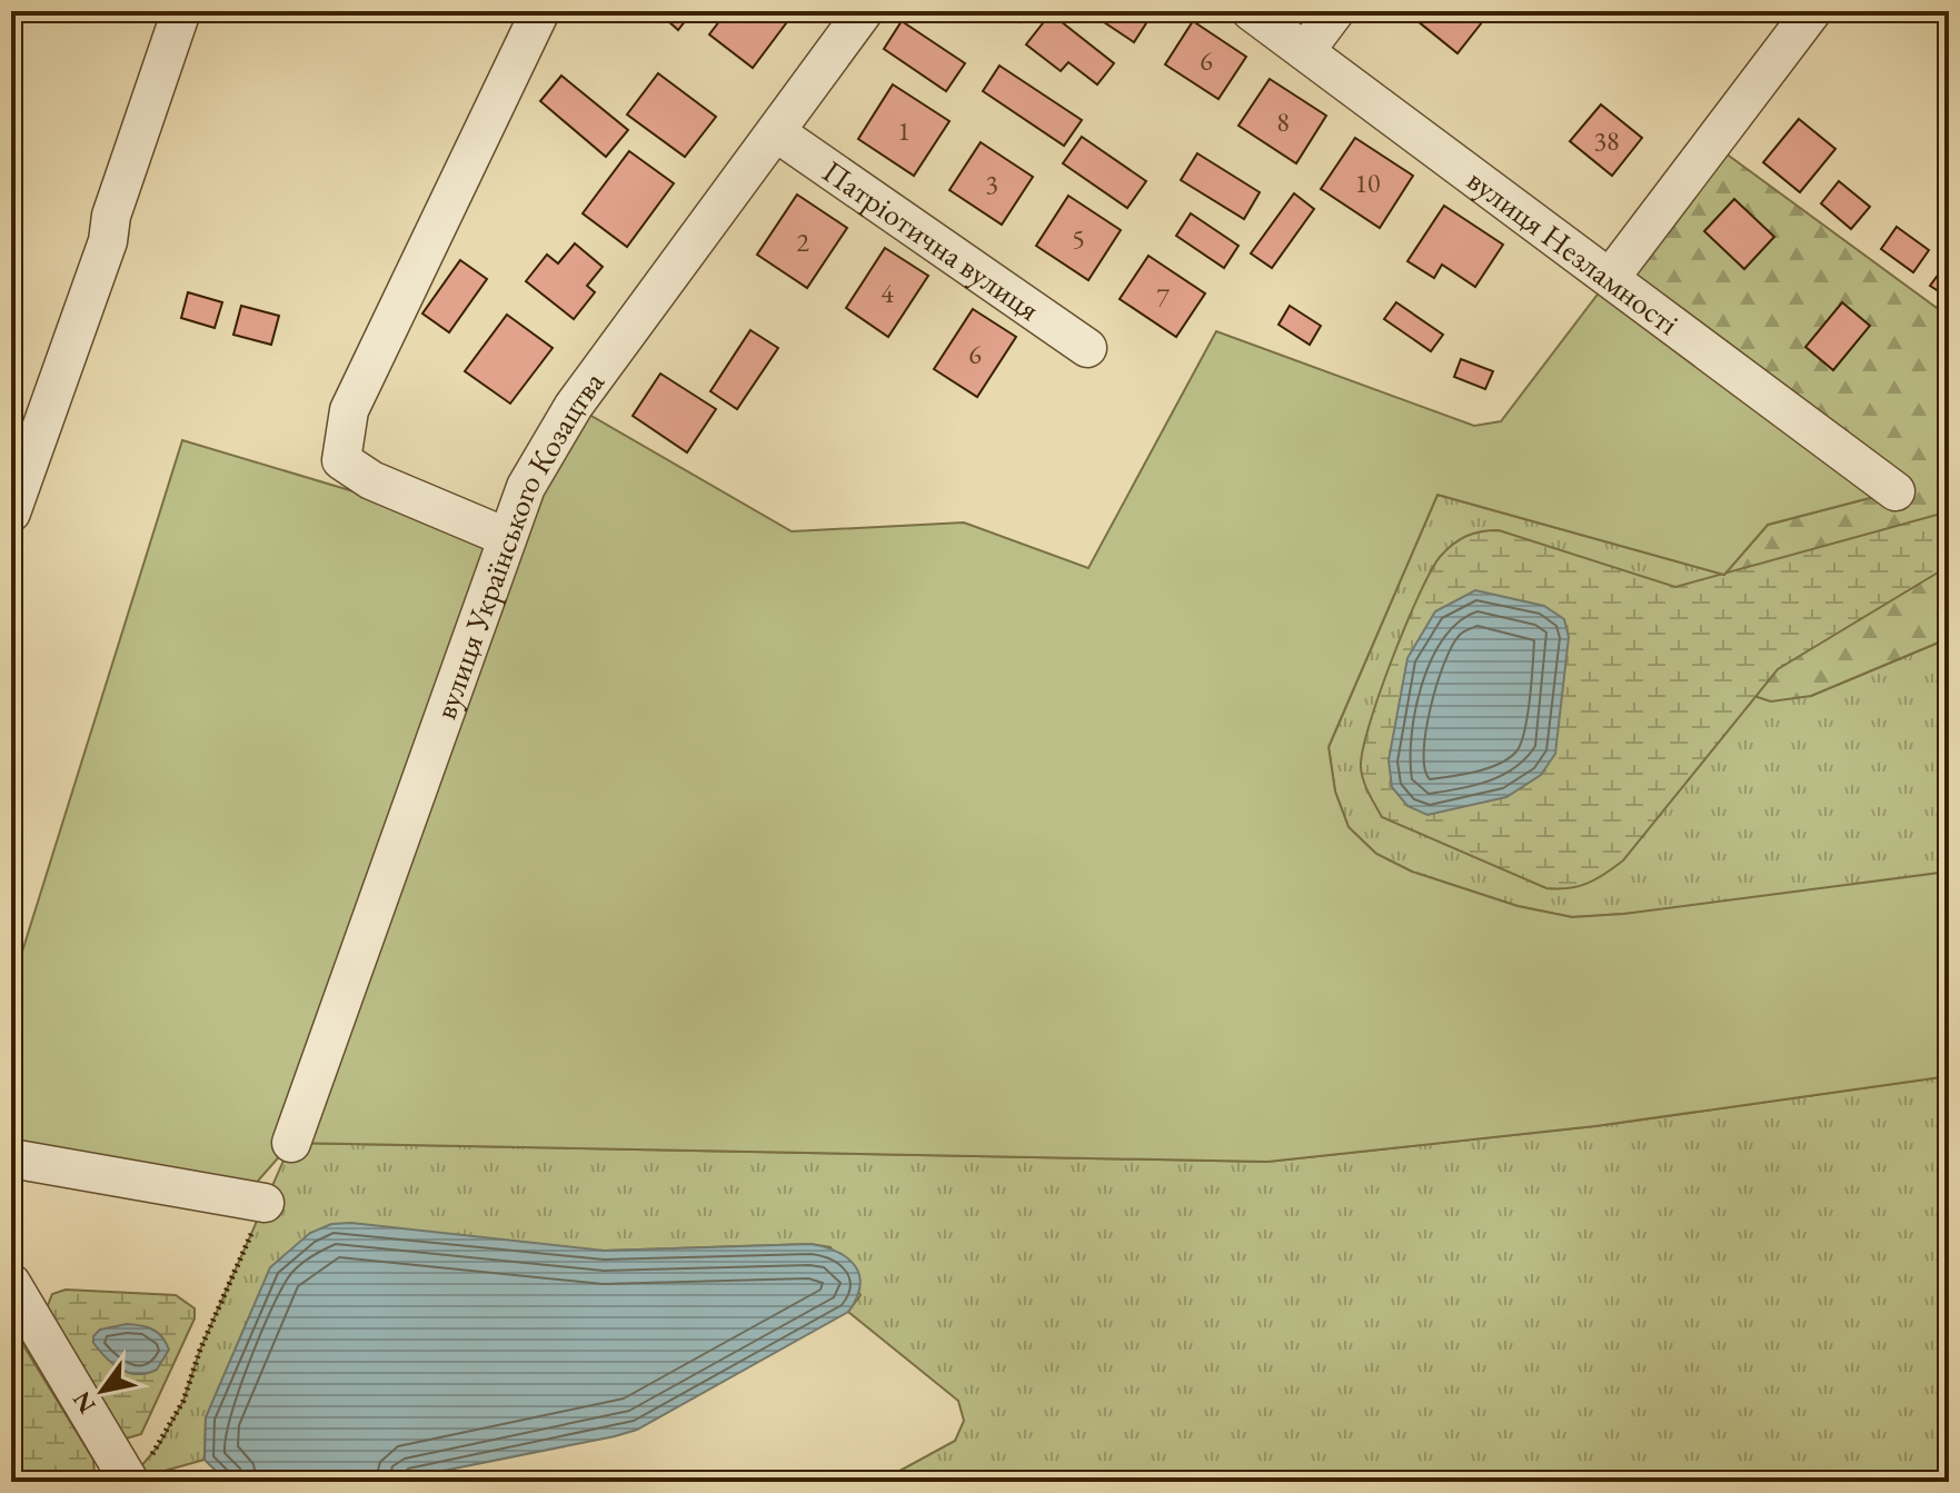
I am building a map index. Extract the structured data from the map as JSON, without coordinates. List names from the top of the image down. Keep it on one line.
{"streets":{"street":["Патріотична вулиця","вулиця Незламності","вулиця Українського Козацтва"]},"crossings":[["Патріотична вулиця","вулиця Українського Козацтва"]],"house_numbers":["6","8","1","38","10","3","5","2","4","7","6"],"north":"bottom left"}
